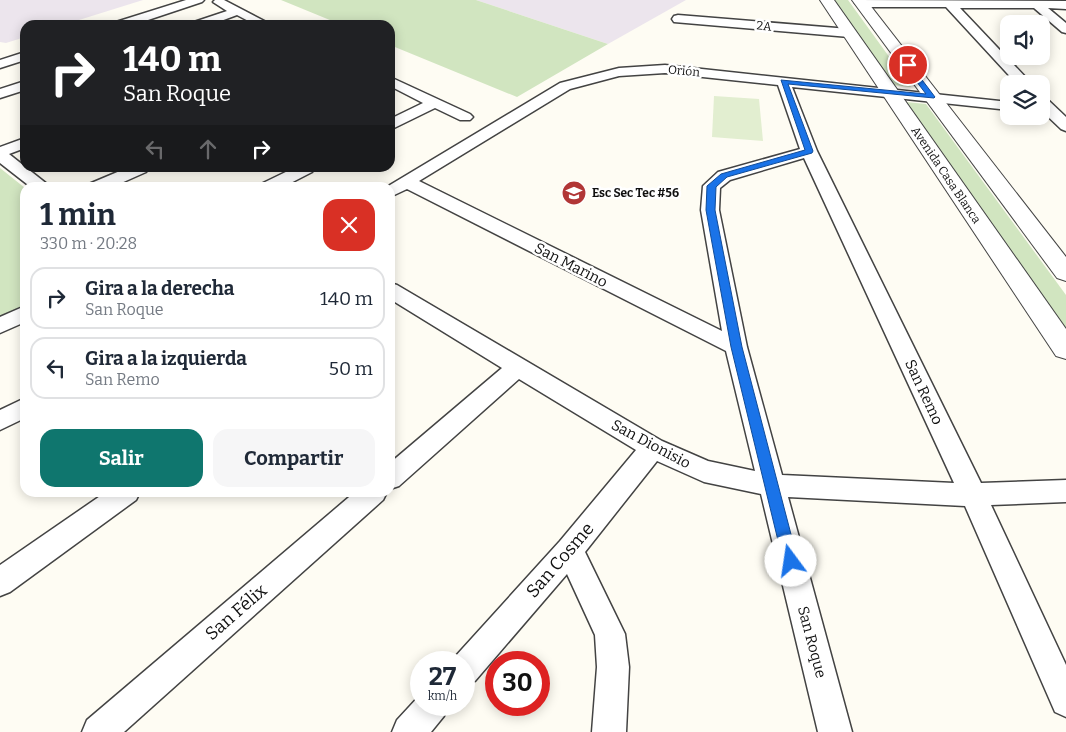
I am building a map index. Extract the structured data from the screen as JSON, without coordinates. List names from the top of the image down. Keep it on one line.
{"streets":{"street":["2A","Orión","Avenida Casa Blanca","San Marino","San Remo","San Dionisio","San Cosme","San Félix","San Roque"]},"crossings":[["2A","Avenida Casa Blanca"],["Orión","Avenida Casa Blanca"],["Orión","San Marino"],["Orión","San Remo"],["San Marino","San Roque"],["San Remo","San Dionisio"],["San Remo","San Roque"],["San Dionisio","San Cosme"],["San Dionisio","San Roque"]],"places":{"school or university":["Esc Sec Tec #56"]},"page":{"turn":["140 m","San Roque"],"heading":["1 min","330 m · 20:28"],"list":[{"name":"Gira a la derecha","note":"San Roque","value":"140 m"},{"name":"Gira a la izquierda","note":"San Remo","value":"50 m"}],"buttons":["Salir","Compartir"],"speed":"27 km/h","limit":"30"}}
